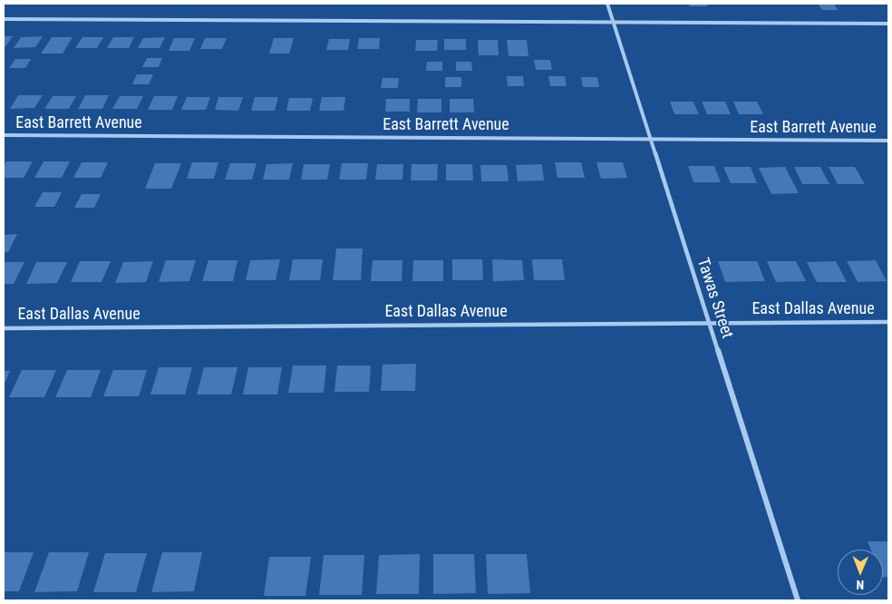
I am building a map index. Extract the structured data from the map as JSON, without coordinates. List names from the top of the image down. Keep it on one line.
{"streets":{"street":["East Barrett Avenue","Tawas Street","East Dallas Avenue"]},"crossings":[["East Barrett Avenue","Tawas Street"],["Tawas Street","East Dallas Avenue"]],"north":"bottom"}
